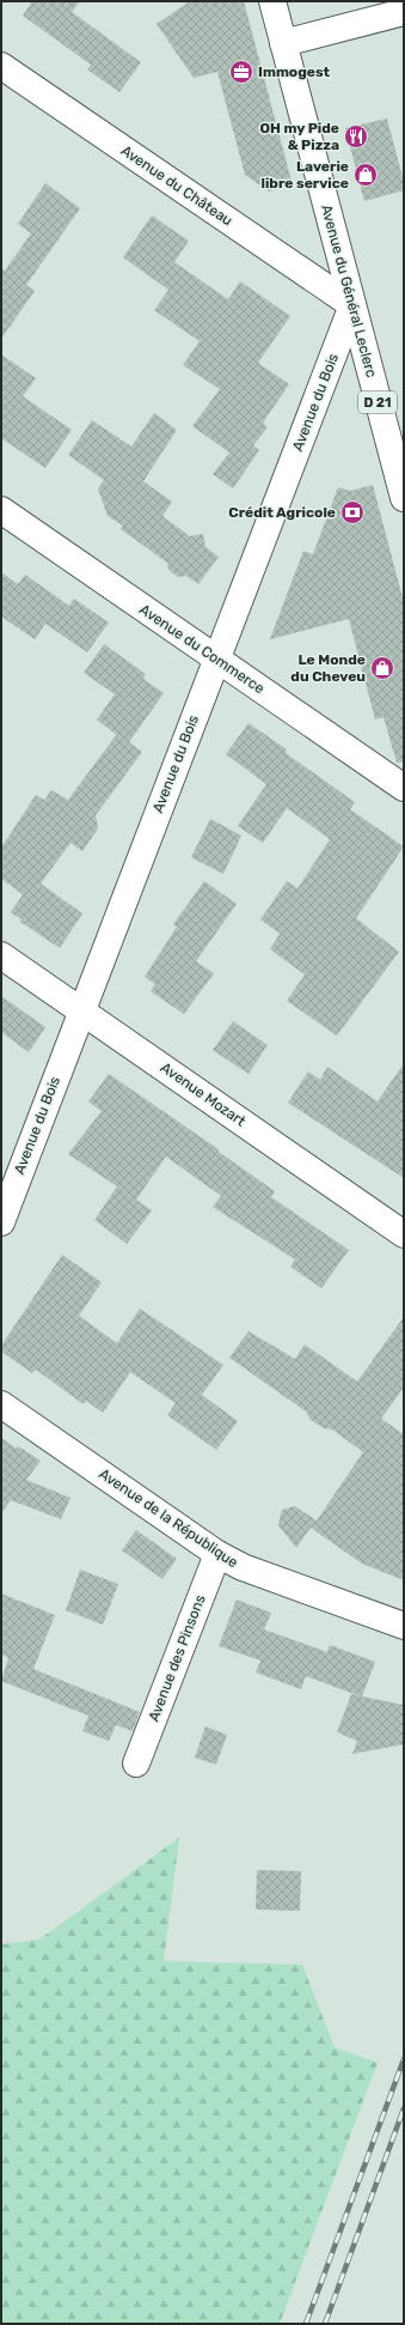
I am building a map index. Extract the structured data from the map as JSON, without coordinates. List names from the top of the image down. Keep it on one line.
{"streets":{"street":["Avenue du Château","Avenue du Général Leclerc","Avenue du Bois","D 21","Avenue du Commerce","Avenue Mozart","Avenue de la République","Avenue des Pinsons"]},"crossings":[["Avenue du Château","Avenue du Général Leclerc"],["Avenue du Château","Avenue du Bois"],["Avenue du Général Leclerc","Avenue du Bois"],["Avenue du Bois","Avenue du Commerce"],["Avenue du Bois","Avenue Mozart"],["Avenue de la République","Avenue des Pinsons"]],"places":{"office":["Immogest"],"restaurant":["OH my Pide & Pizza"],"shop":["Laverie libre service","Le Monde du Cheveu"],"bank":["Crédit Agricole"]}}
